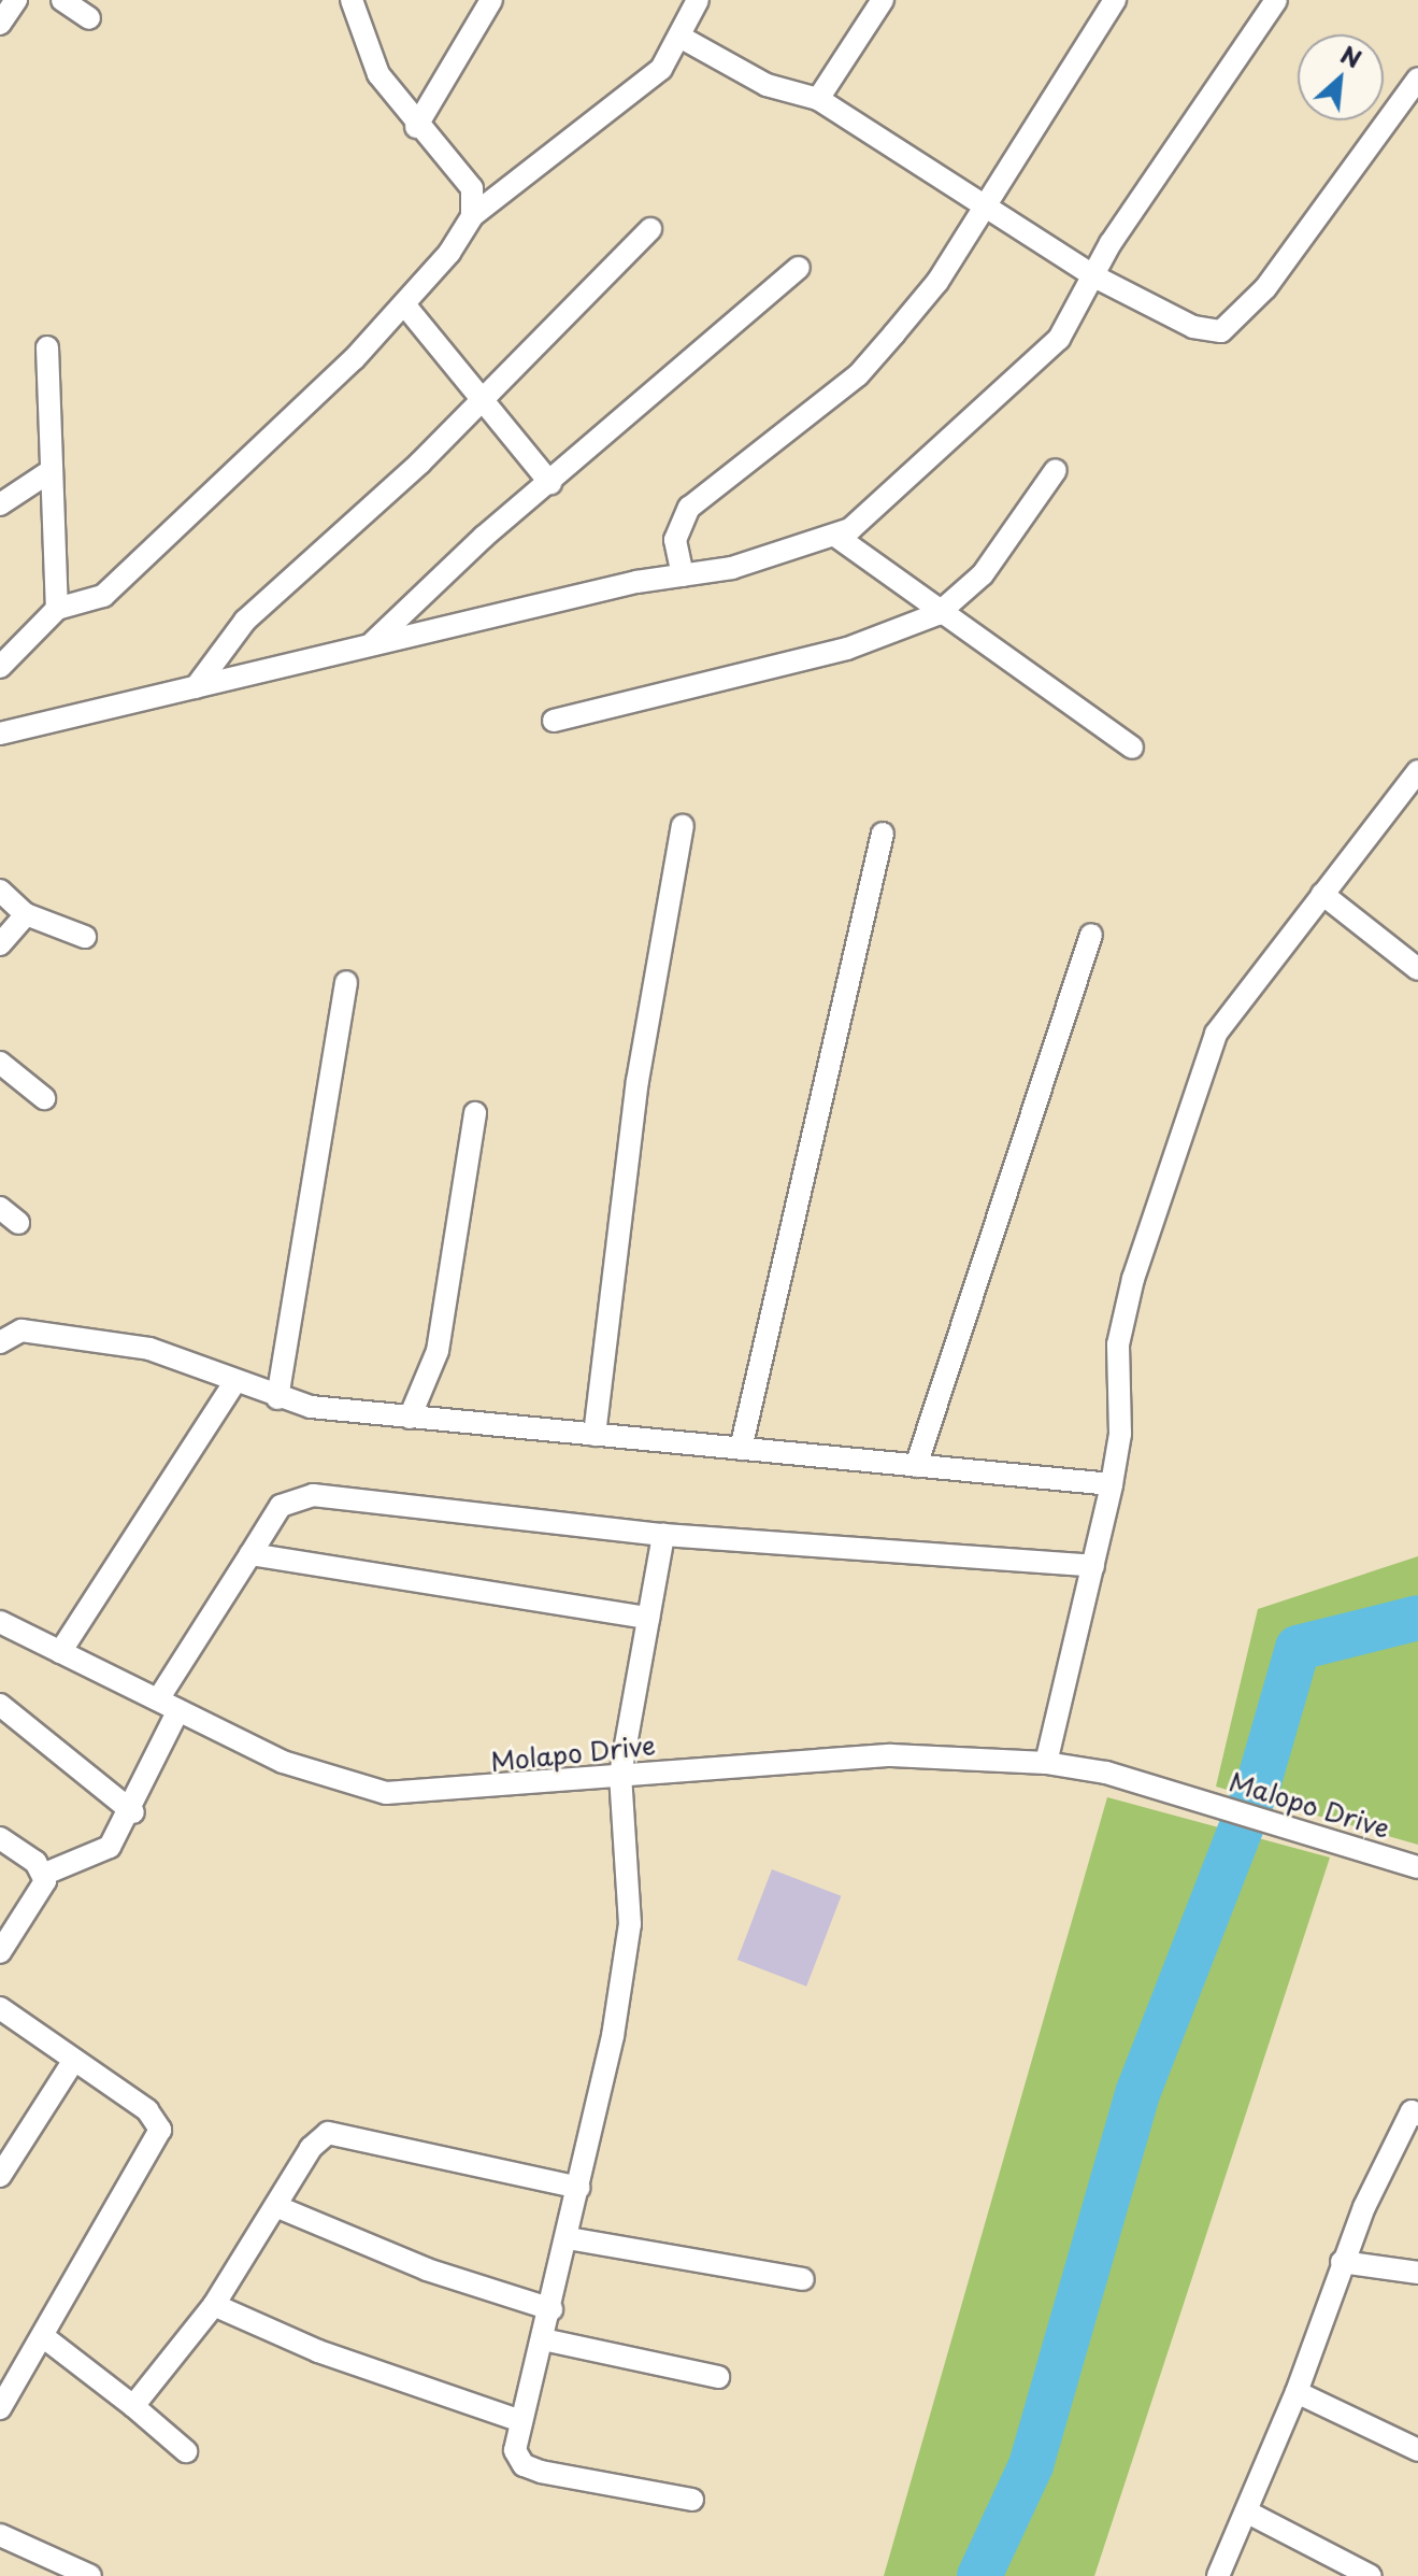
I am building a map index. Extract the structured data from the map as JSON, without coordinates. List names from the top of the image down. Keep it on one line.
{"streets":{"street":["Molapo Drive","Malopo Drive"]},"crossings":[["Molapo Drive","Malopo Drive"]],"north":"top right"}
